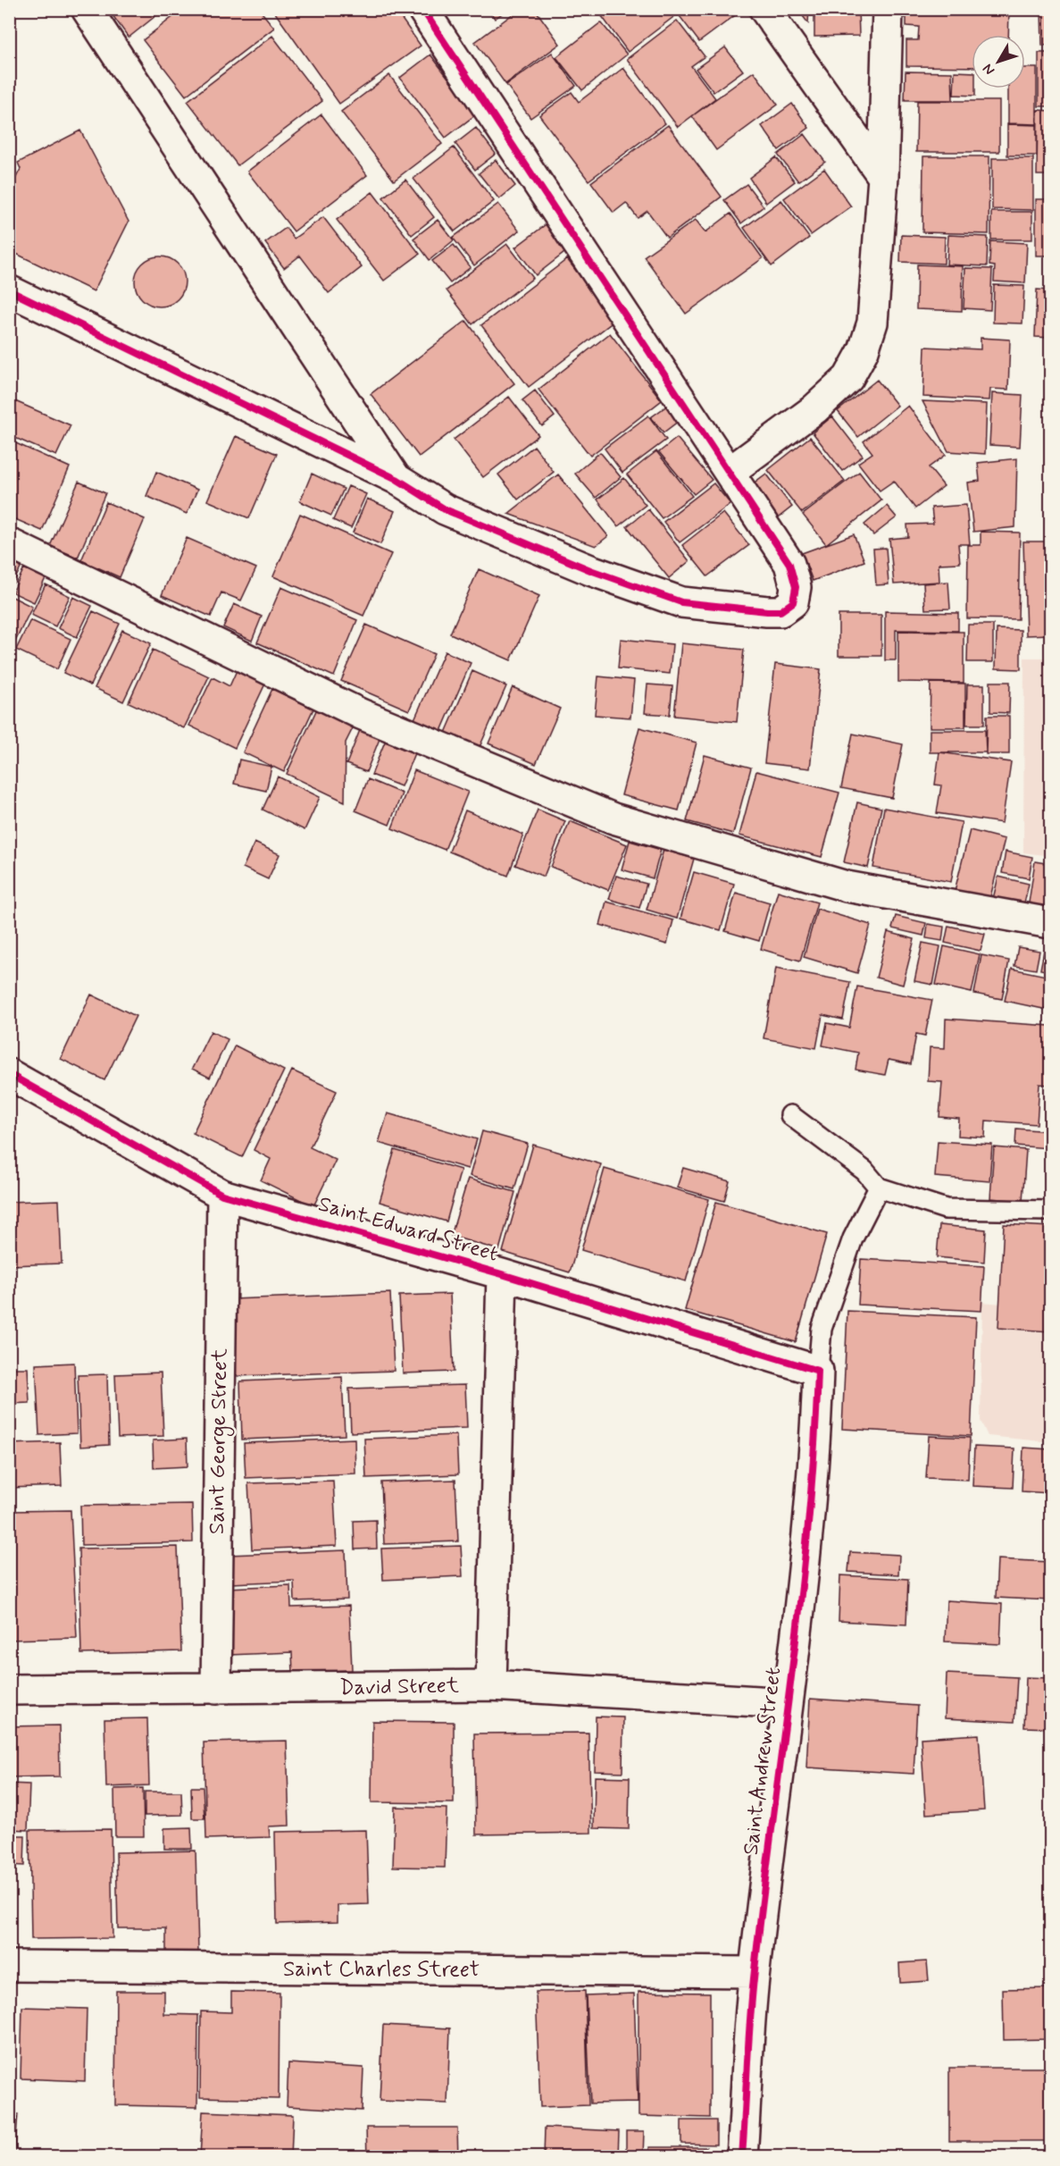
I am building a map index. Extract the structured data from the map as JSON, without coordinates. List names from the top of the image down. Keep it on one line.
{"streets":{"street":["Saint Edward Street","Saint George Street","David Street","Saint Andrew Street","Saint Charles Street"]},"crossings":[["Saint Edward Street","Saint George Street"],["Saint Edward Street","Saint Andrew Street"],["Saint George Street","David Street"],["David Street","Saint Andrew Street"],["Saint Andrew Street","Saint Charles Street"]],"north":"bottom left"}
